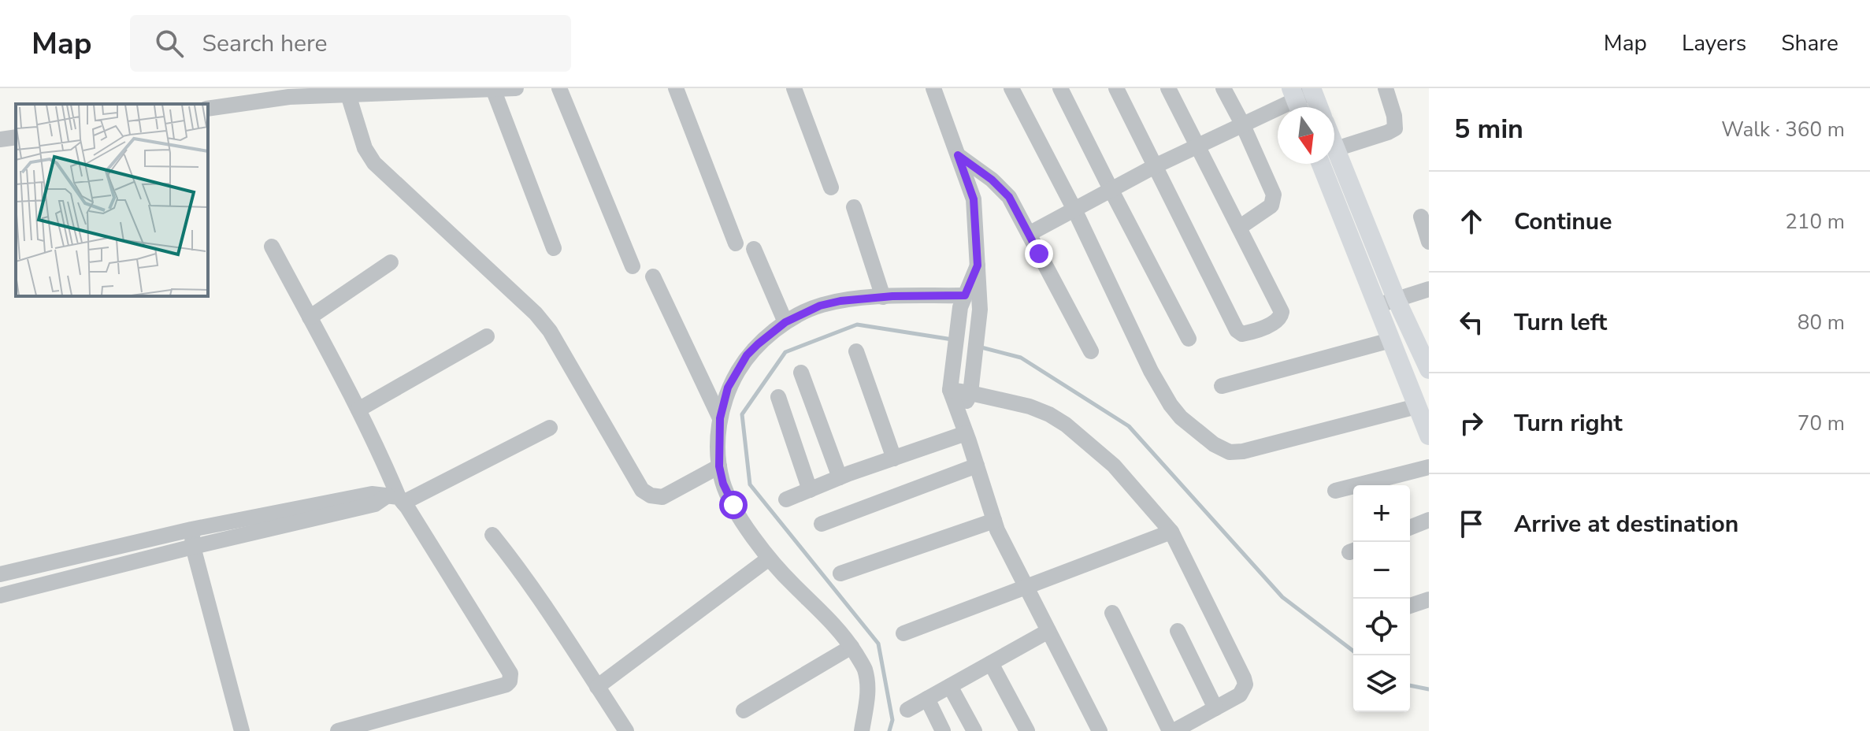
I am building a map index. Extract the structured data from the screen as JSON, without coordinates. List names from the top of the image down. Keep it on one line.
{"north":"bottom","page":{"header":"Map","search":"Search here","nav":["Map","Layers","Share"],"heading":["5 min","Walk · 360 m"],"list":[["Continue","210 m"],["Turn left","80 m"],["Turn right","70 m"],"Arrive at destination"],"map_buttons":["+","−"]}}
